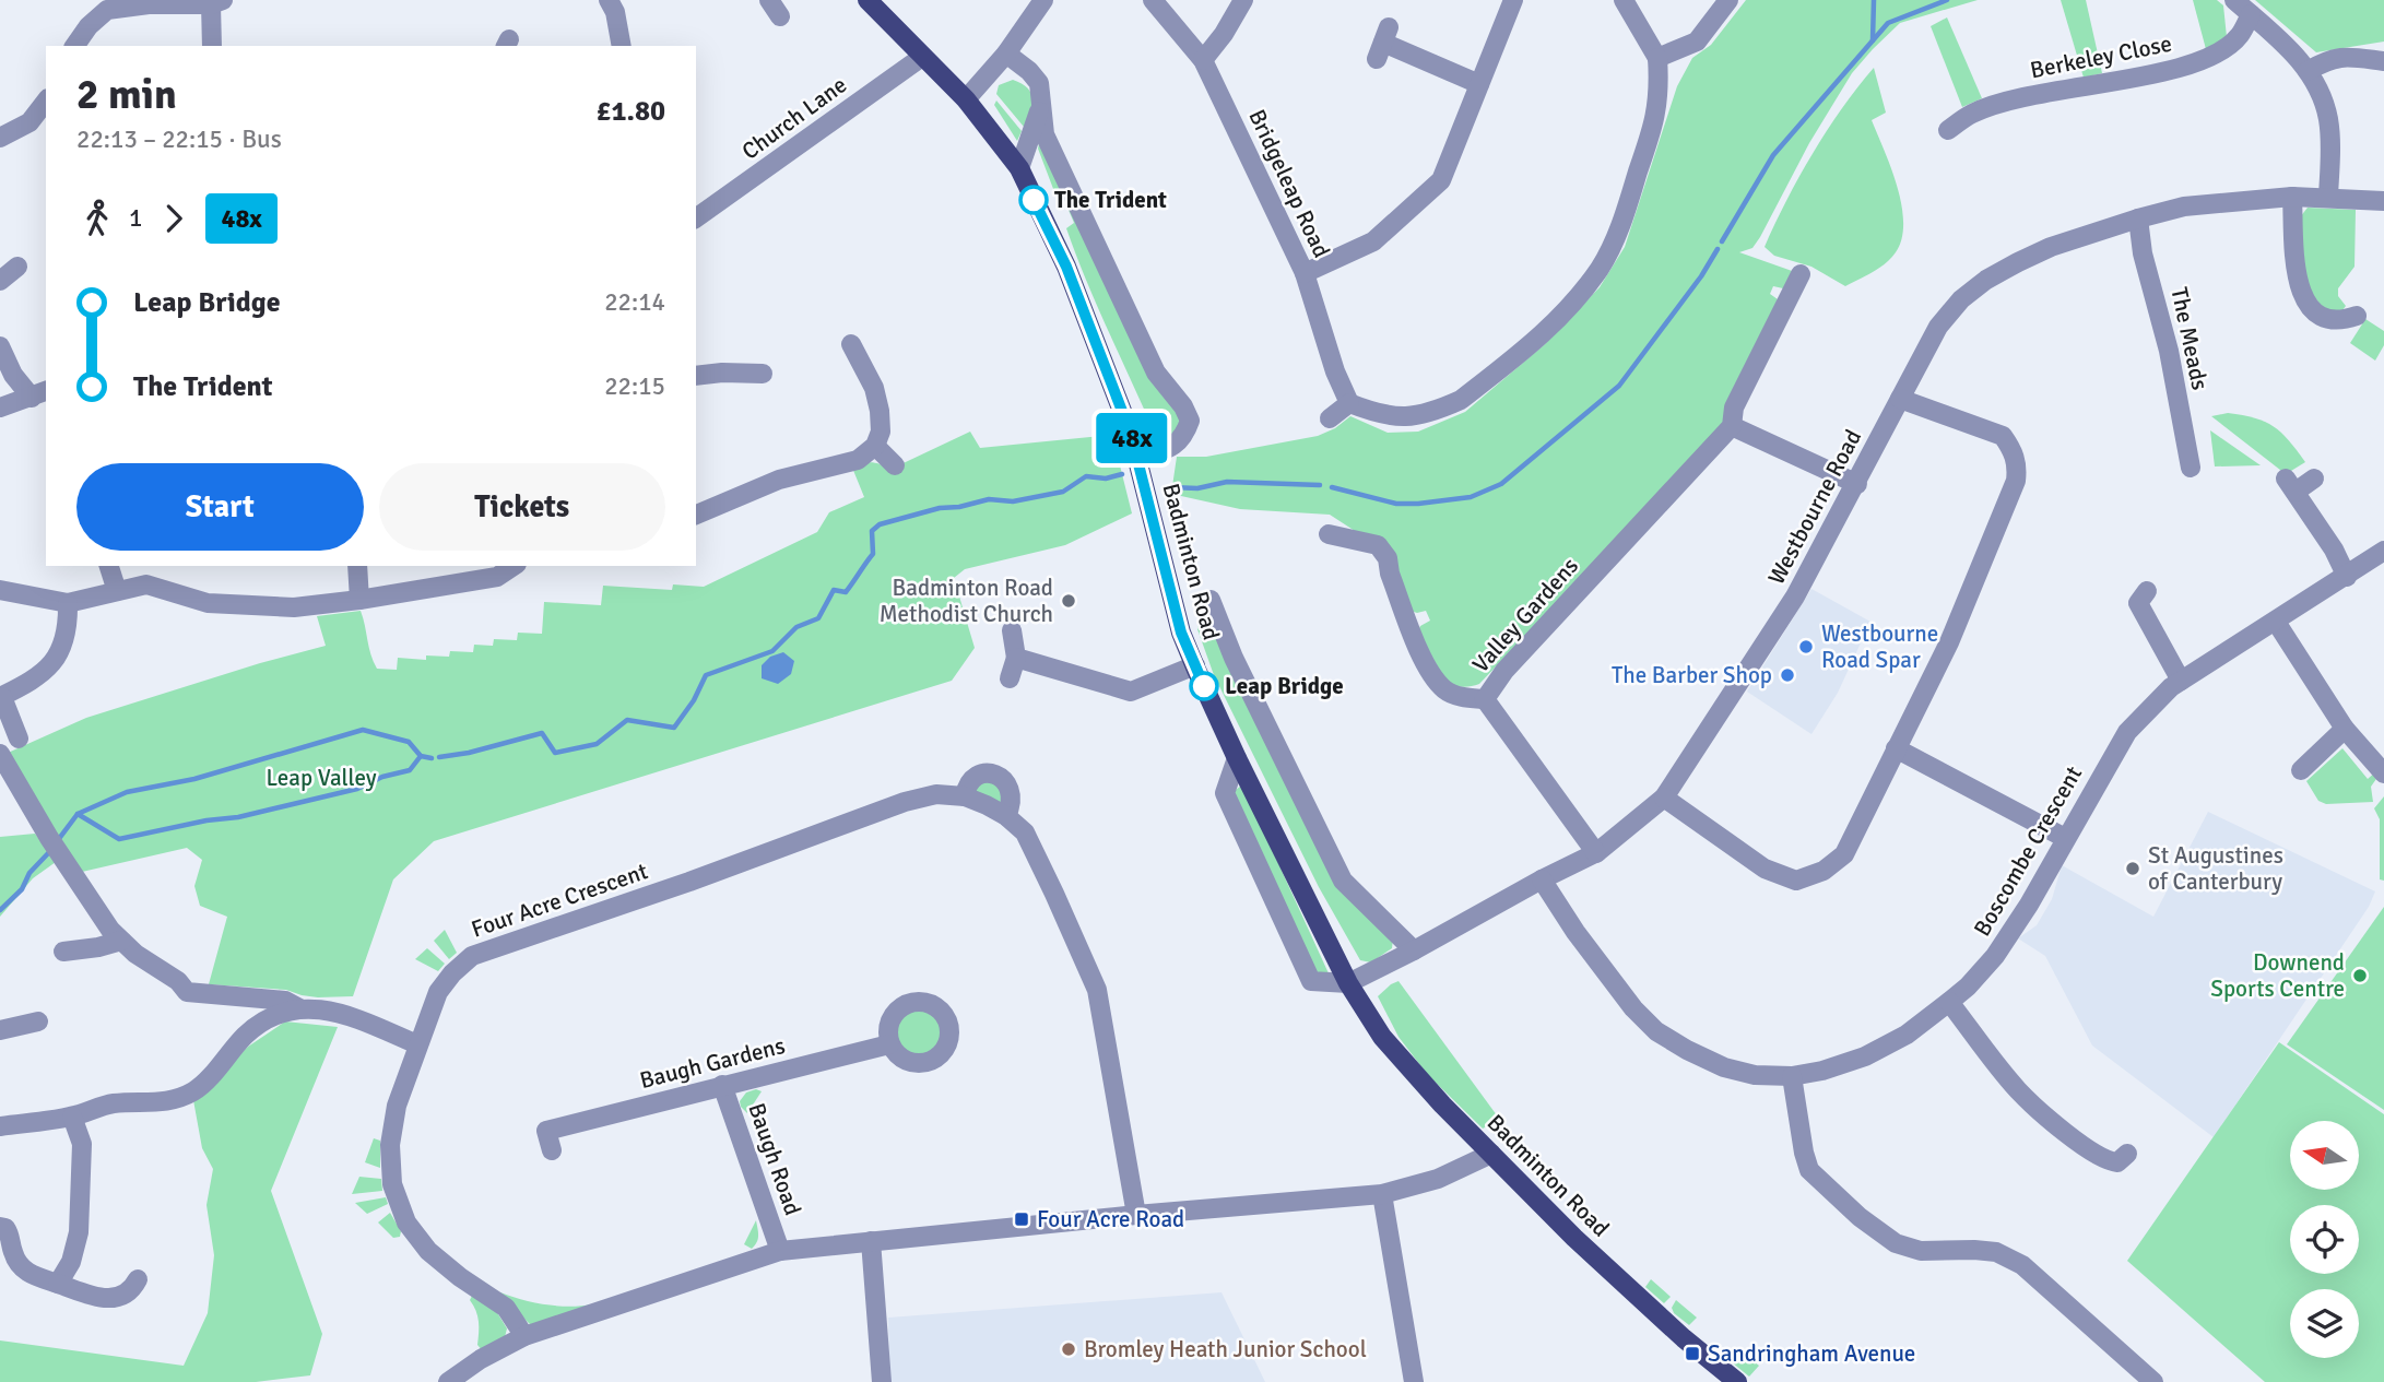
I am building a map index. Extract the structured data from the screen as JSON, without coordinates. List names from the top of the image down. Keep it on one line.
{"streets":{"main road":["Badminton Road"],"street":["Berkeley Close","Church Lane","Bridgeleap Road","The Meads","Westbourne Road","Valley Gardens","Boscombe Crescent","Four Acre Crescent","Baugh Gardens","Baugh Road"]},"crossings":[["Church Lane","Badminton Road"],["The Meads","Westbourne Road"],["Westbourne Road","Badminton Road"],["Westbourne Road","Valley Gardens"],["Westbourne Road","Boscombe Crescent"],["Baugh Gardens","Baugh Road"]],"parks":["Leap Valley"],"places":{"other":["The Trident","Badminton Road Methodist Church","Westbourne Road Spar","The Barber Shop","Leap Bridge","St Augustines of Canterbury","Downend Sports Centre","Bromley Heath Junior School"],"transit":["Four Acre Road","Sandringham Avenue"]},"lines":["bus line 48x"],"north":"left","page":{"on_map":"48x","heading":["2 min","22:13 – 22:15 · Bus","£1.80"],"legs":["1","48x"],"list":[{"name":"Leap Bridge","value":"22:14"},{"name":"The Trident","value":"22:15"}],"buttons":["Start","Tickets"]}}
